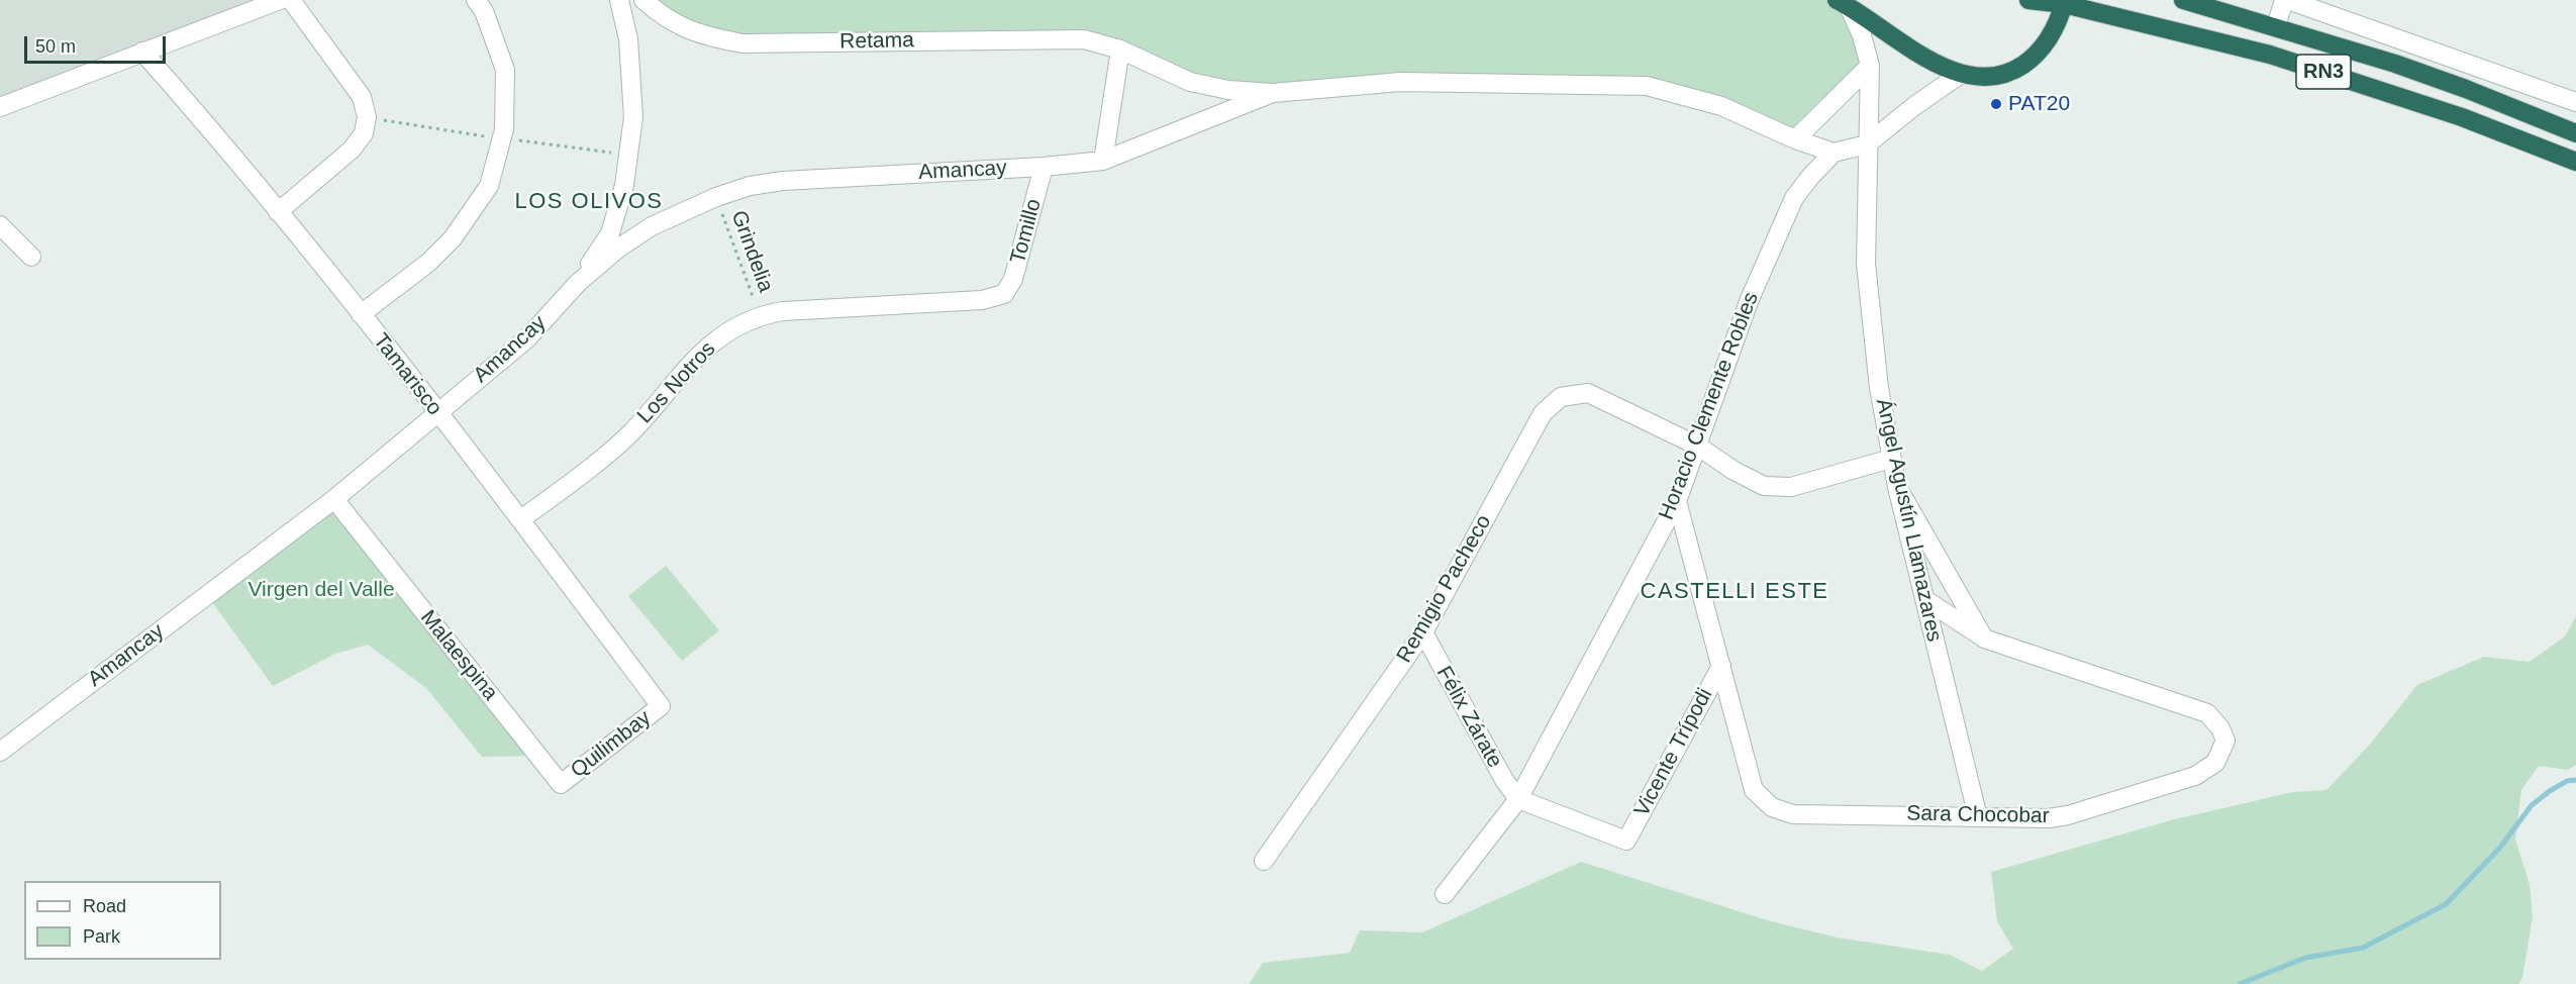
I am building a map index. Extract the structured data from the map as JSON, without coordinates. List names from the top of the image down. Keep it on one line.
{"streets":{"highway":["RN3"],"street":["Retama","Amancay","Tomillo","Tamarisco","Los Notros","Horacio Clemente Robles","Ángel Agustín Llamazares","Remigio Pacheco","Malaespina","Félix Zárate","Quilimbay","Vicente Trípodi","Sara Chocobar"],"path":["Grindelia"]},"crossings":[["Retama","Amancay"],["Amancay","Tomillo"],["Amancay","Grindelia"],["Amancay","Tamarisco"],["Amancay","Malaespina"],["Tomillo","Los Notros"],["Grindelia","Los Notros"],["Tamarisco","Los Notros"],["Tamarisco","Quilimbay"],["Horacio Clemente Robles","Remigio Pacheco"],["Horacio Clemente Robles","Félix Zárate"],["Horacio Clemente Robles","Vicente Trípodi"],["Ángel Agustín Llamazares","Sara Chocobar"],["Remigio Pacheco","Félix Zárate"],["Malaespina","Quilimbay"],["Félix Zárate","Vicente Trípodi"],["Vicente Trípodi","Sara Chocobar"]],"districts":["LOS OLIVOS","CASTELLI ESTE"],"parks":["Virgen del Valle"],"places":["PAT20"],"legend":["Road","Park"],"scale_bar":"50 m"}
